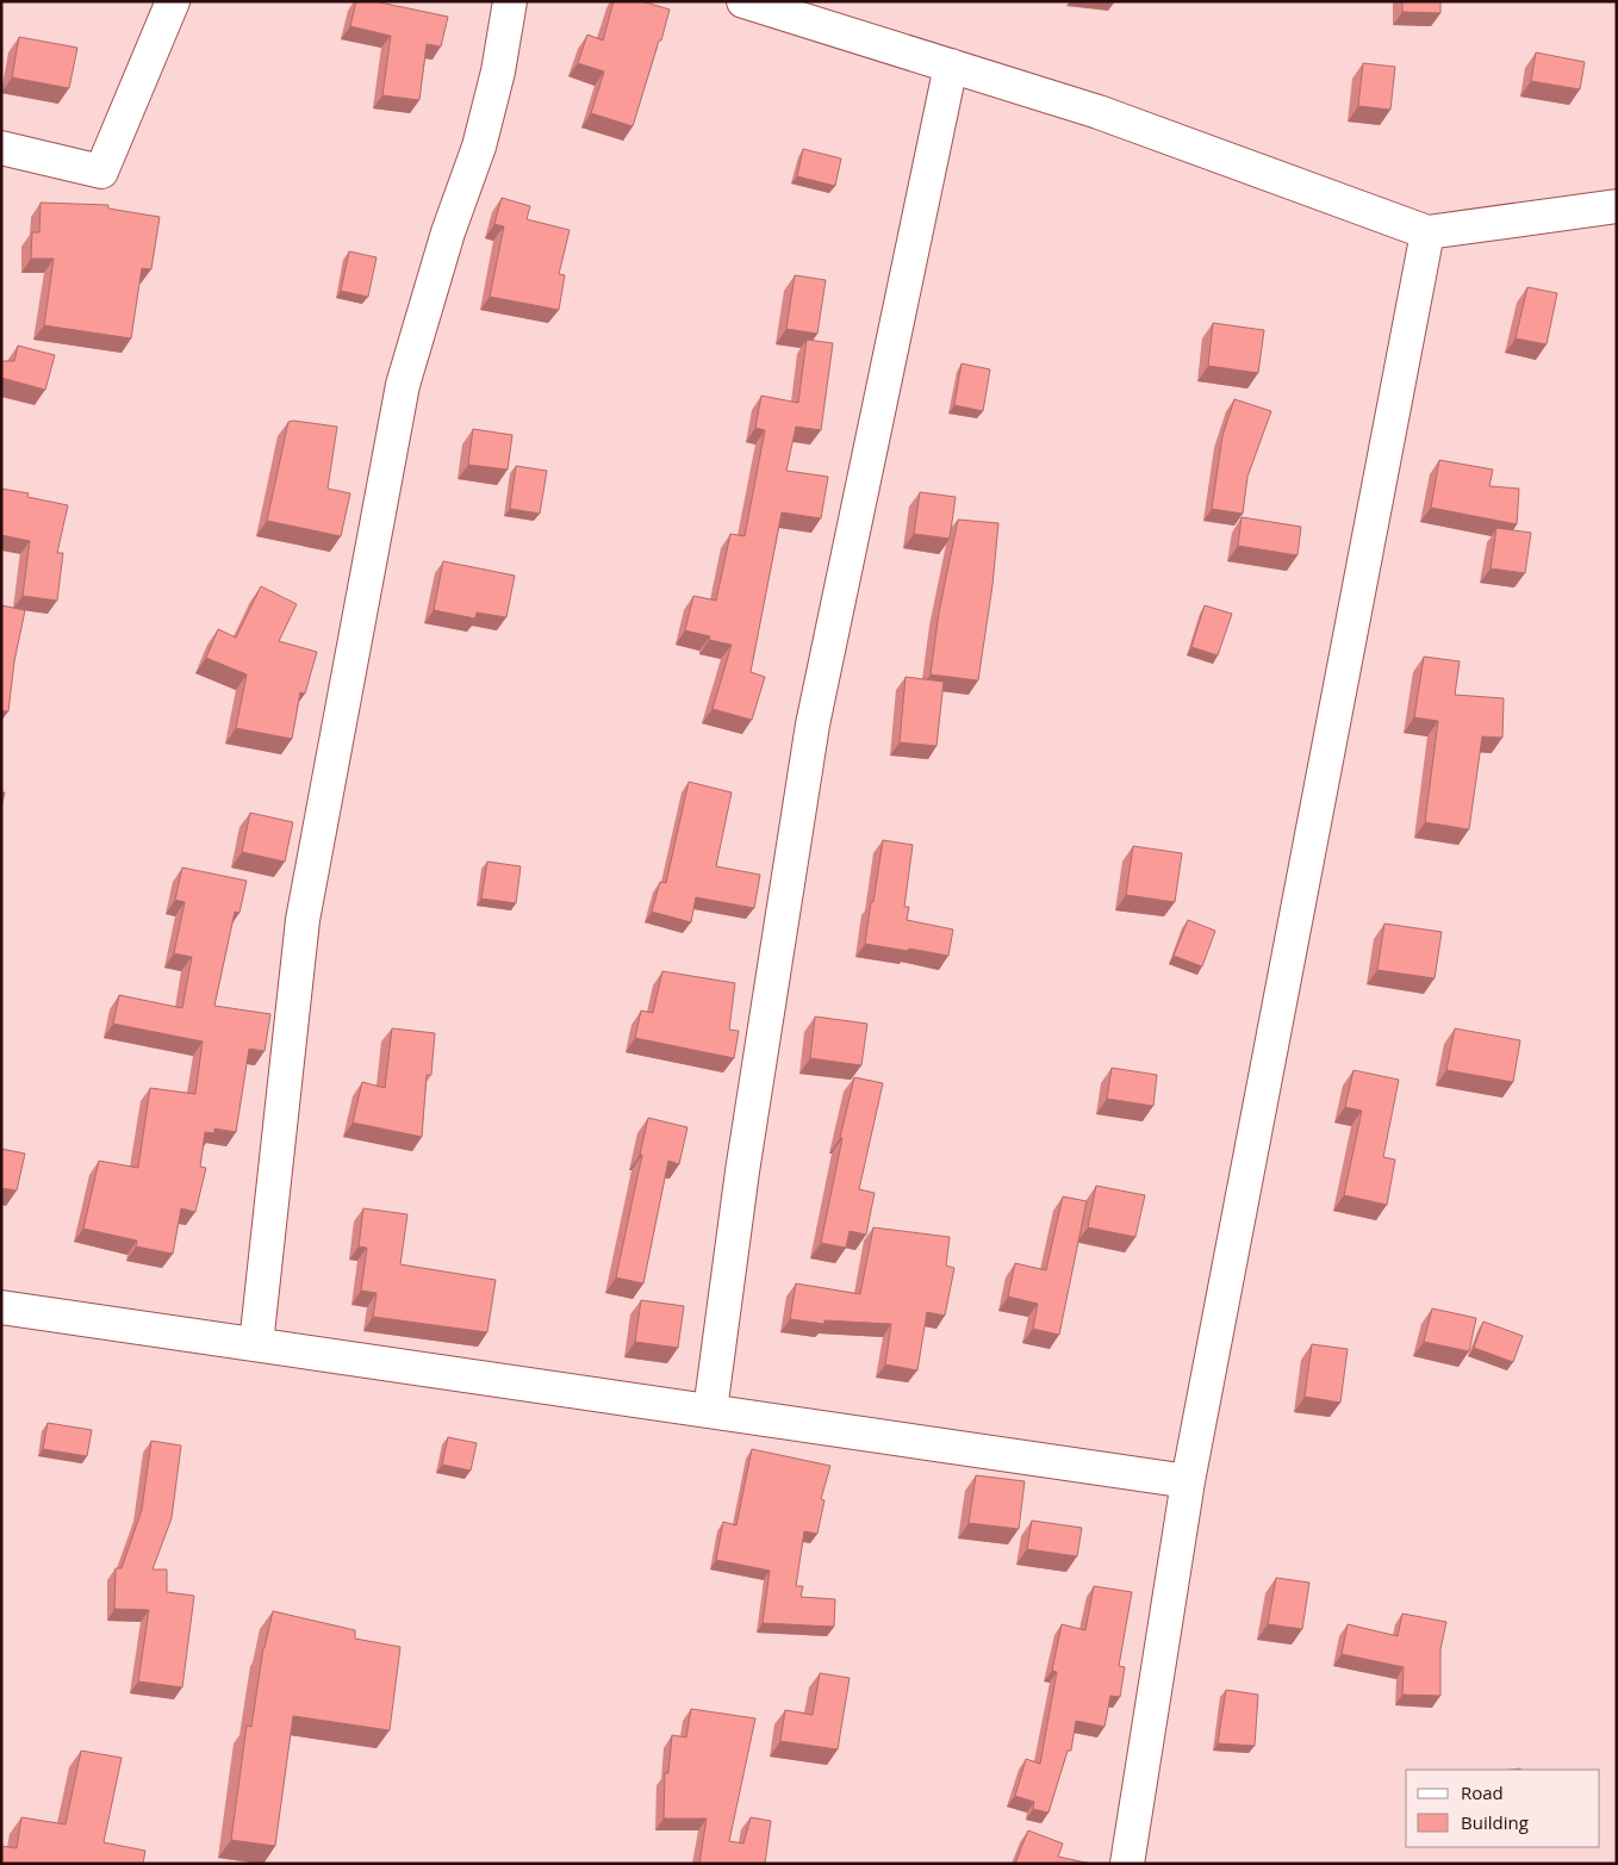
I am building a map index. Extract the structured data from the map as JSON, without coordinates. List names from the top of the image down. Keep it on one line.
{"legend":["Road","Building"]}
